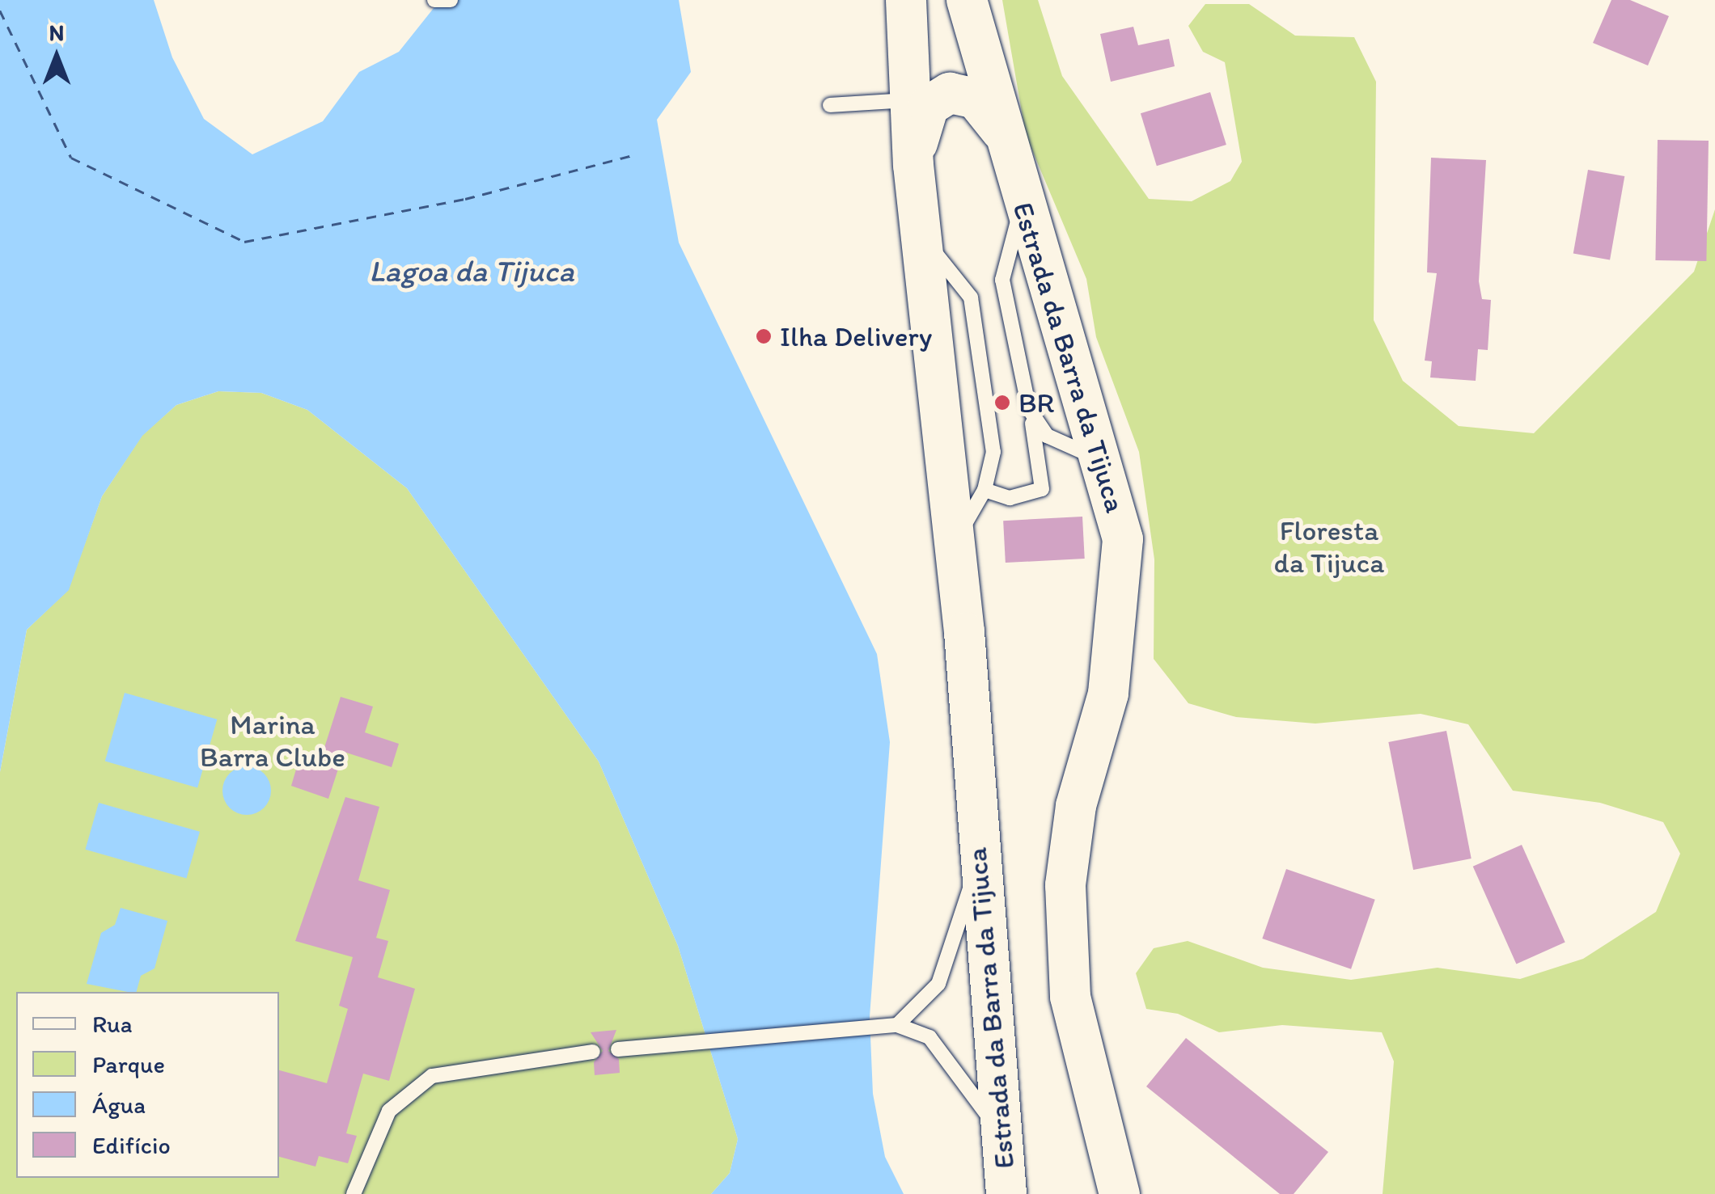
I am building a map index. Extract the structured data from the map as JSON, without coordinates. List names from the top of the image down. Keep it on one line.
{"streets":{"main road":["Estrada da Barra da Tijuca"]},"water":["Lagoa da Tijuca"],"parks":["Floresta da Tijuca","Marina Barra Clube"],"places":["Ilha Delivery","BR"],"legend":["Rua","Parque","Água","Edifício"],"north":"top"}
